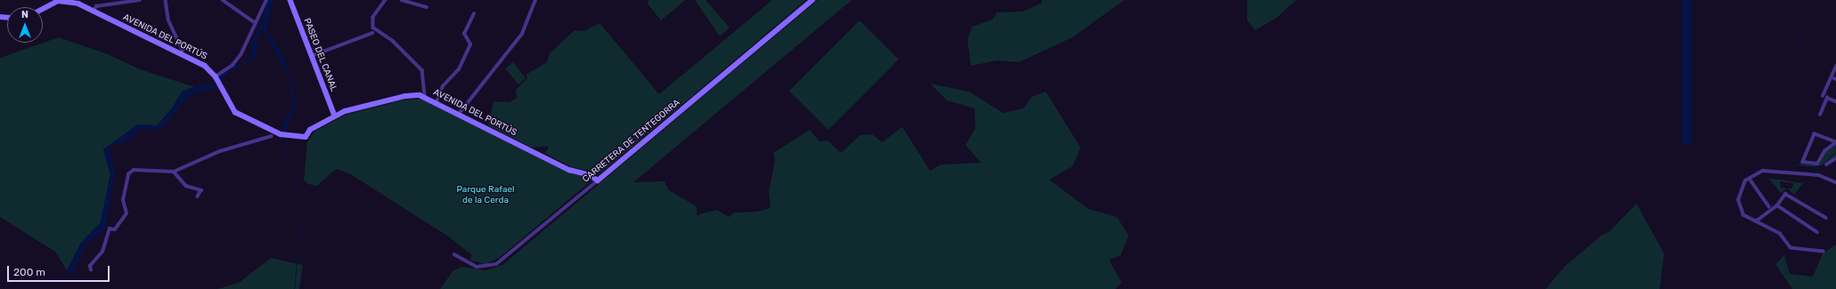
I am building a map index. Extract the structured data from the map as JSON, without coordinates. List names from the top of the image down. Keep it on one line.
{"streets":{"main road":["AVENIDA DEL PORTÚS","PASEO DEL CANAL","CARRETERA DE TENTEGORRA"]},"crossings":[["AVENIDA DEL PORTÚS","PASEO DEL CANAL"],["AVENIDA DEL PORTÚS","CARRETERA DE TENTEGORRA"]],"parks":["Parque Rafael de la Cerda"],"scale_bar":"200 m","north":"top"}
